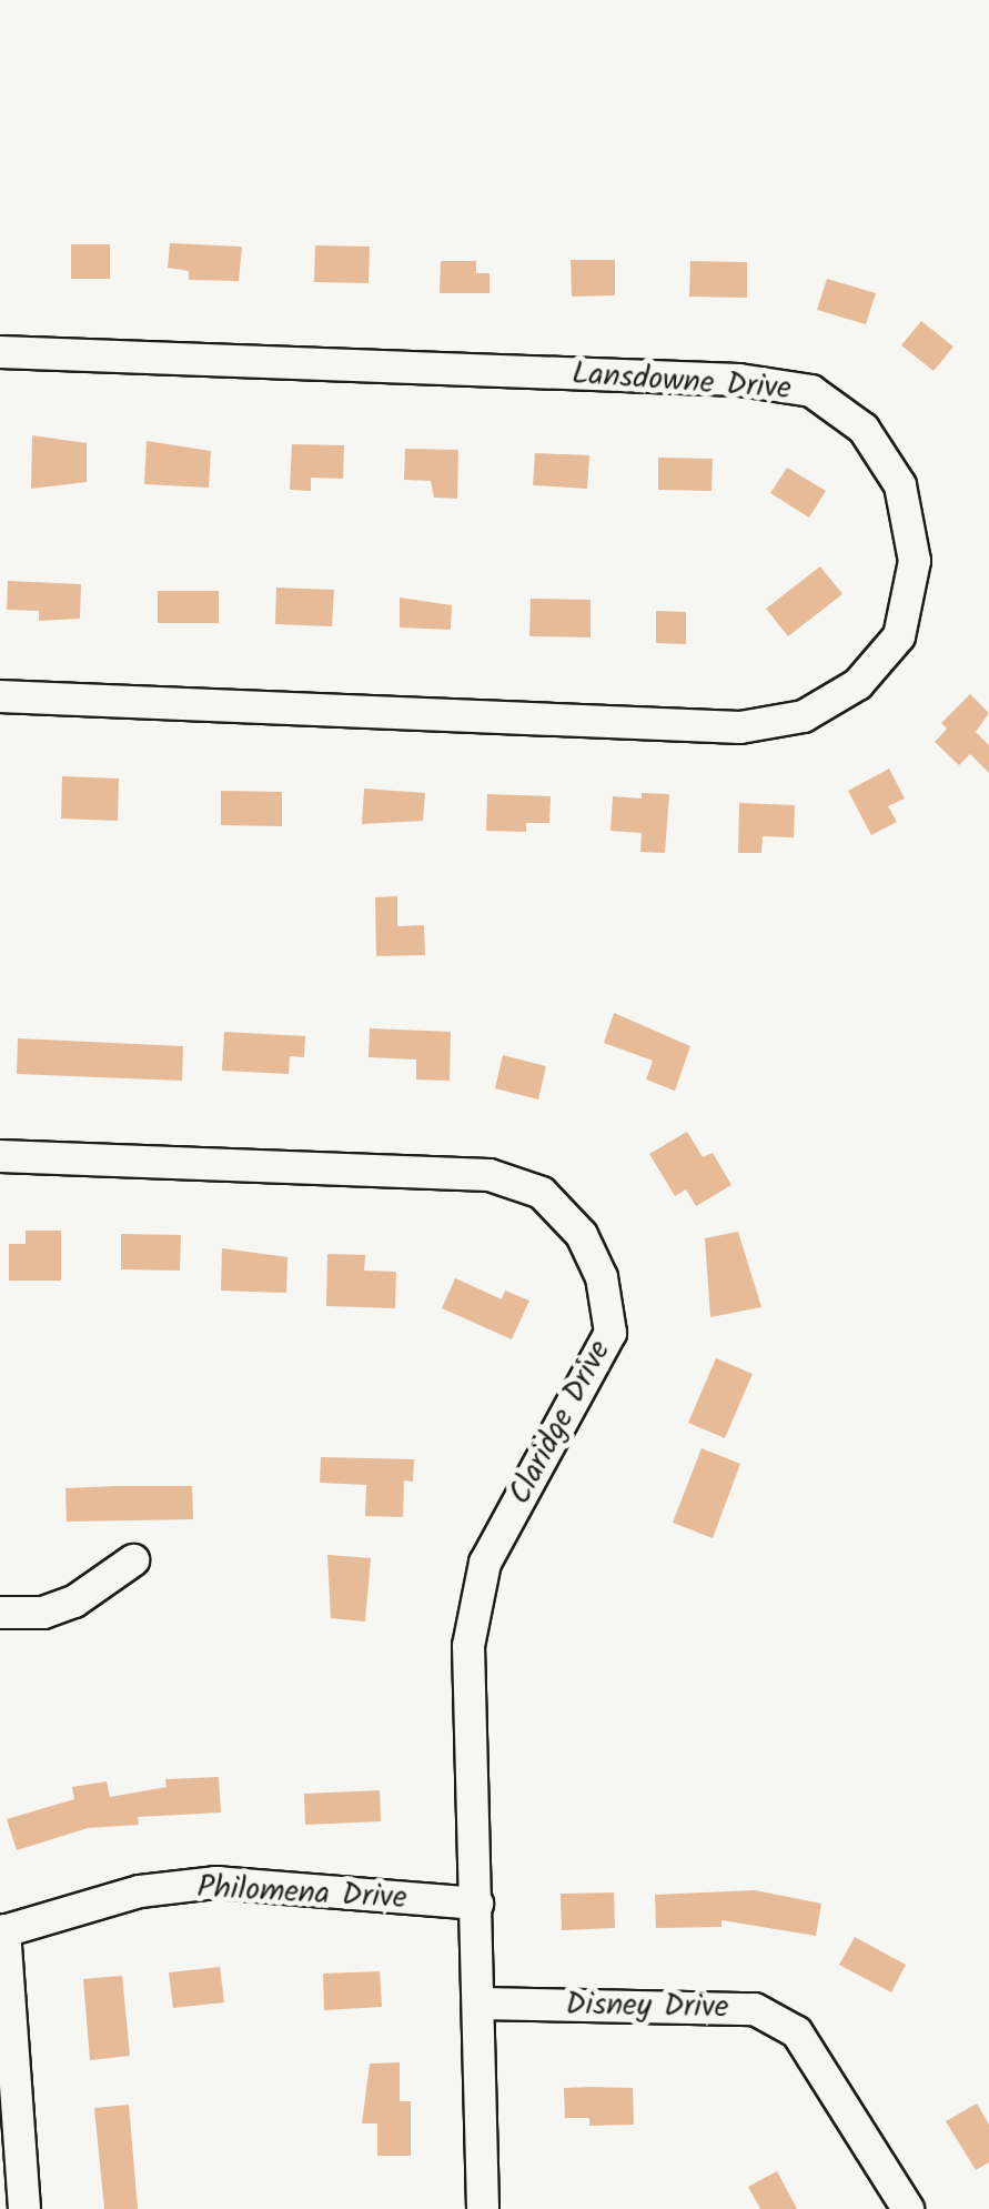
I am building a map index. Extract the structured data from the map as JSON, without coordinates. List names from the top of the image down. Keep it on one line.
{"streets":{"street":["Lansdowne Drive","Claridge Drive","Philomena Drive","Disney Drive"]},"crossings":[["Claridge Drive","Philomena Drive"],["Claridge Drive","Disney Drive"]]}
